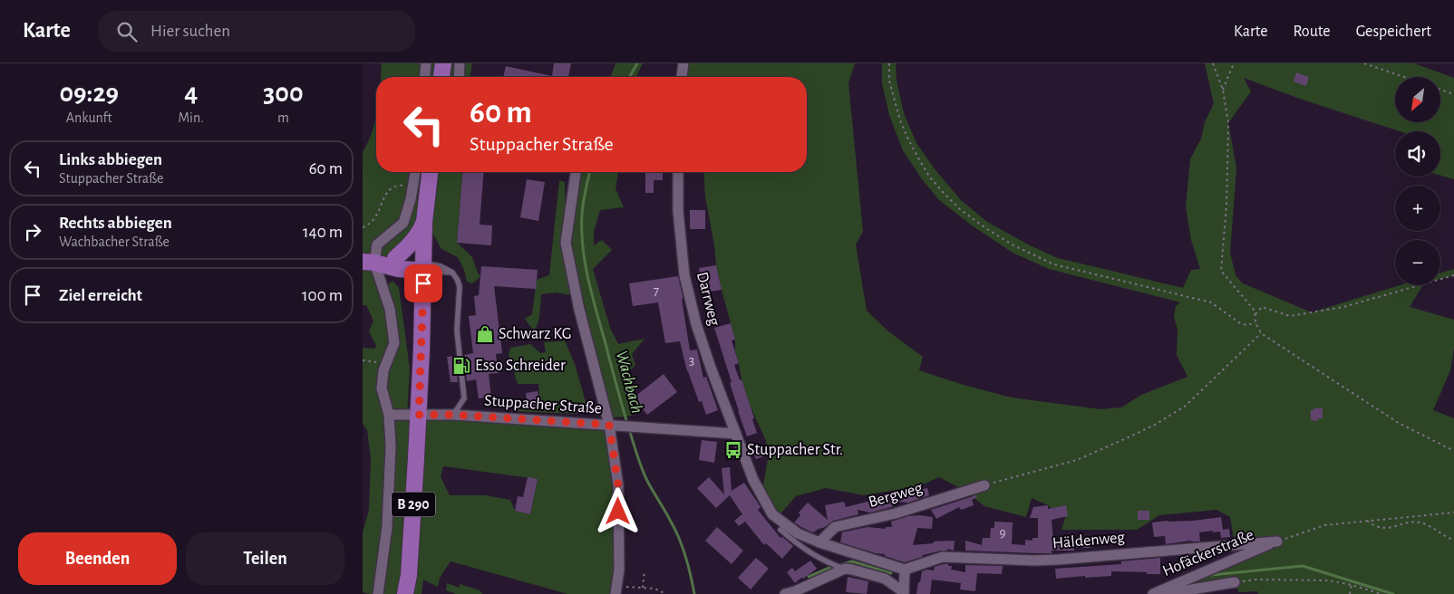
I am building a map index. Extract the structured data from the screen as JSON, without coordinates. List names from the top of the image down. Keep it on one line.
{"streets":{"main road":["B 290"],"street":["Darrweg","Stuppacher Straße","Bergweg","Häldenweg","Hofäckerstraße"]},"crossings":[["Darrweg","Stuppacher Straße"],["Stuppacher Straße","B 290"],["Häldenweg","Hofäckerstraße"]],"water":["Wachbach"],"places":{"shop":["Schwarz KG"],"fuel station":["Esso Schreider"],"bus stop":["Stuppacher Str."]},"house_numbers":["7","3","9"],"north":"bottom left","page":{"header":"Karte","search":"Hier suchen","nav":["Karte","Route","Gespeichert"],"eta":["09:29","Ankunft","4","Min.","300","m"],"map_buttons":["+","−"],"turn":["60 m","Stuppacher Straße"],"list":[{"name":"Links abbiegen","note":"Stuppacher Straße","value":"60 m"},{"name":"Rechts abbiegen","note":"Wachbacher Straße","value":"140 m"},{"name":"Ziel erreicht","value":"100 m"}],"buttons":["Beenden","Teilen"]}}
